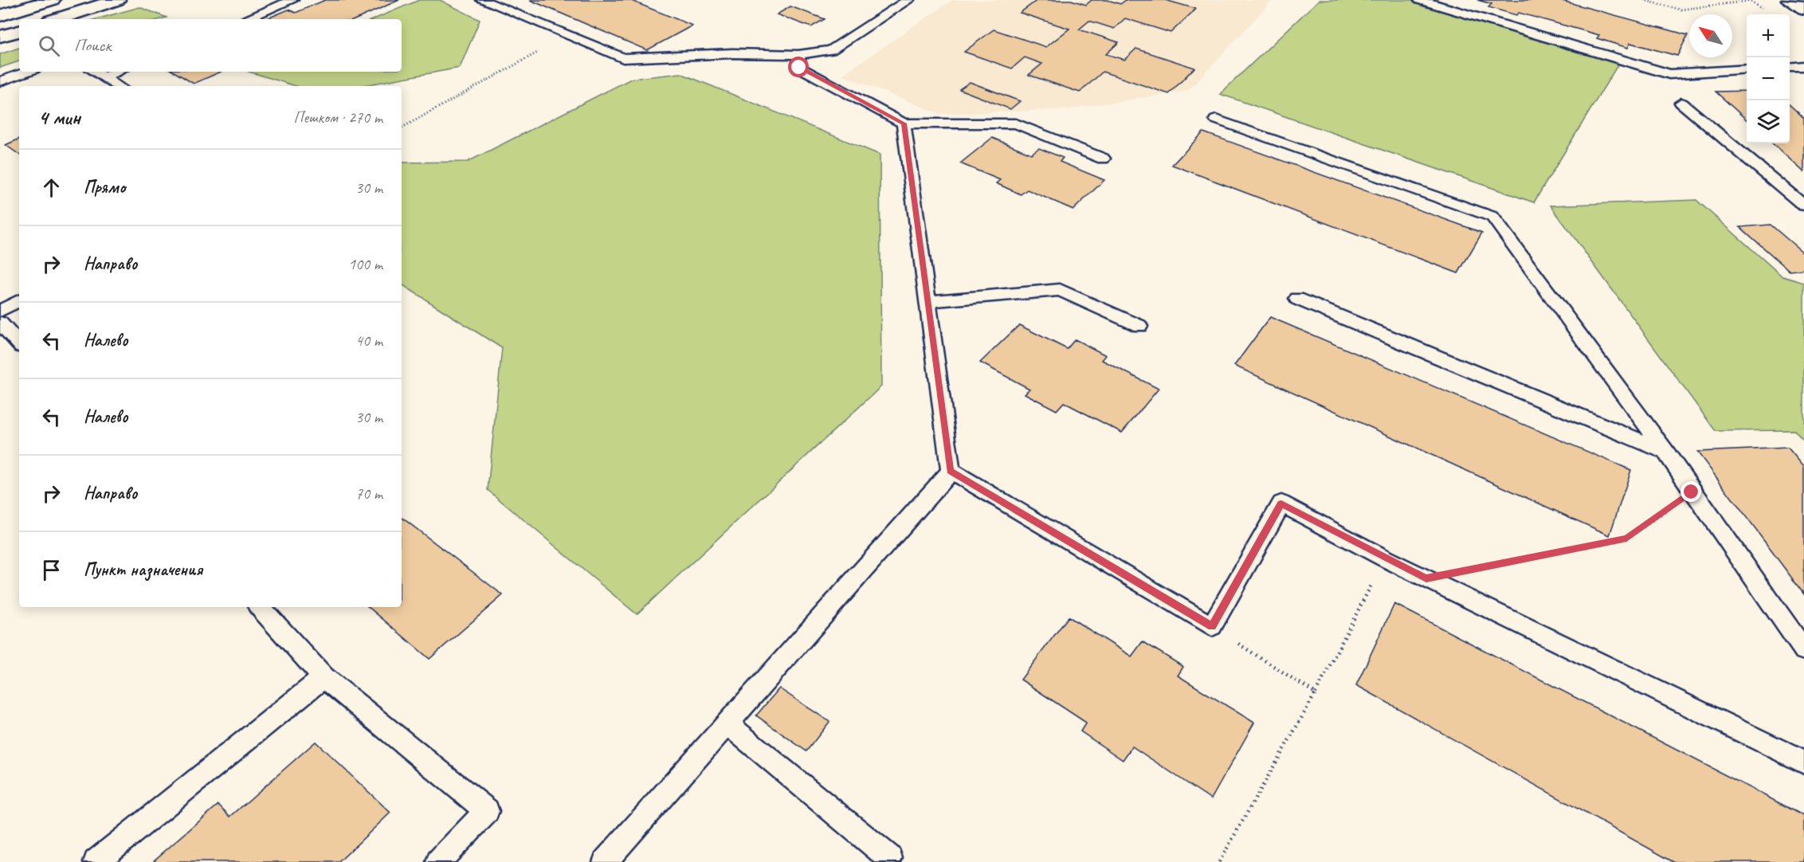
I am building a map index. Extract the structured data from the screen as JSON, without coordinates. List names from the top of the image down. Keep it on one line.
{"north":"top left","page":{"map_buttons":["+","−"],"search":"Поиск","heading":["4 мин","Пешком · 270 m"],"list":[["Прямо","30 m"],["Направо","100 m"],["Налево","40 m"],["Налево","30 m"],["Направо","70 m"],"Пункт назначения"]}}
